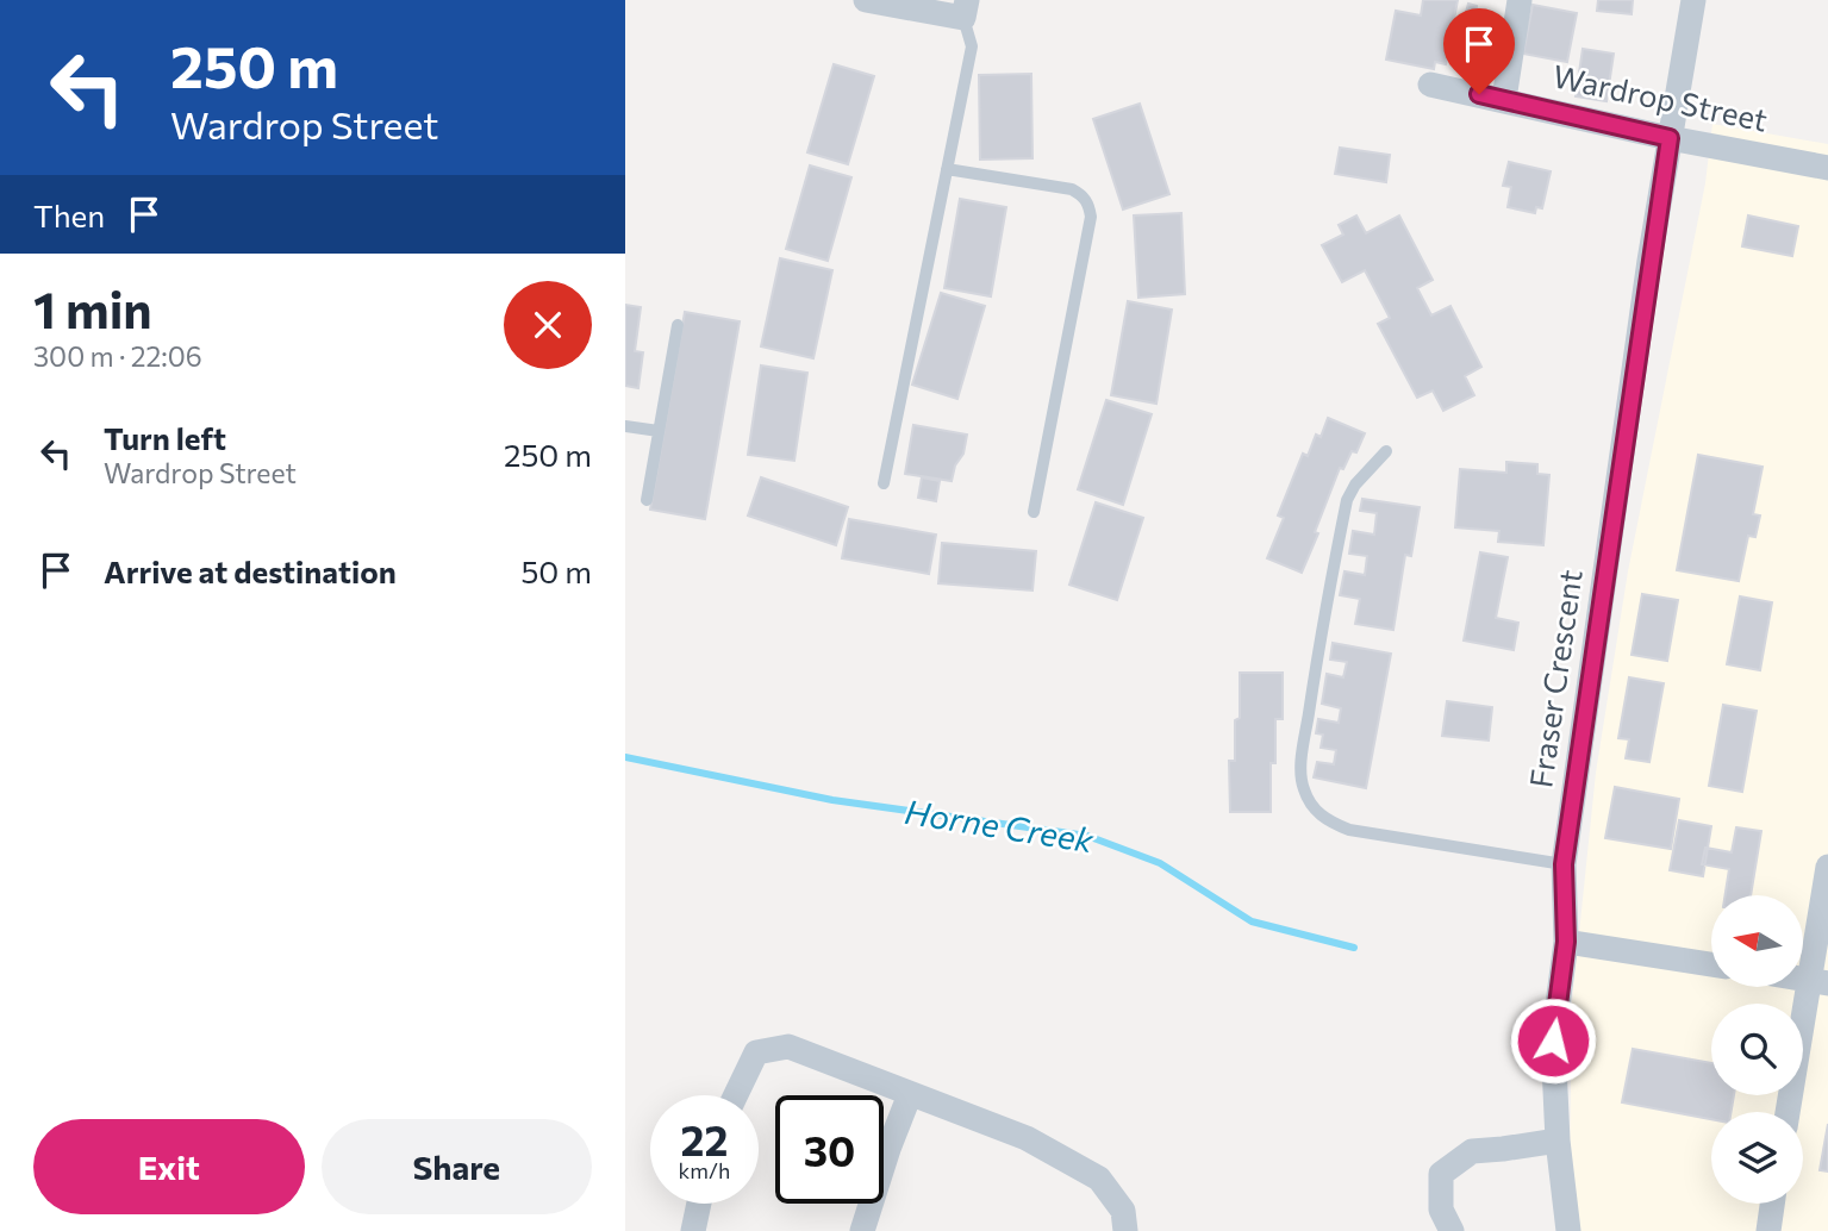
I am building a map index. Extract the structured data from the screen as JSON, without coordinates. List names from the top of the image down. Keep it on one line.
{"streets":{"street":["Wardrop Street","Fraser Crescent"]},"crossings":[["Wardrop Street","Fraser Crescent"]],"water":["Horne Creek"],"north":"left","page":{"turn":["250 m","Wardrop Street"],"then":"Then","heading":["1 min","300 m · 22:06"],"list":[{"name":"Turn left","note":"Wardrop Street","value":"250 m"},{"name":"Arrive at destination","value":"50 m"}],"speed":"22 km/h","limit":"30","buttons":["Exit","Share"]}}
